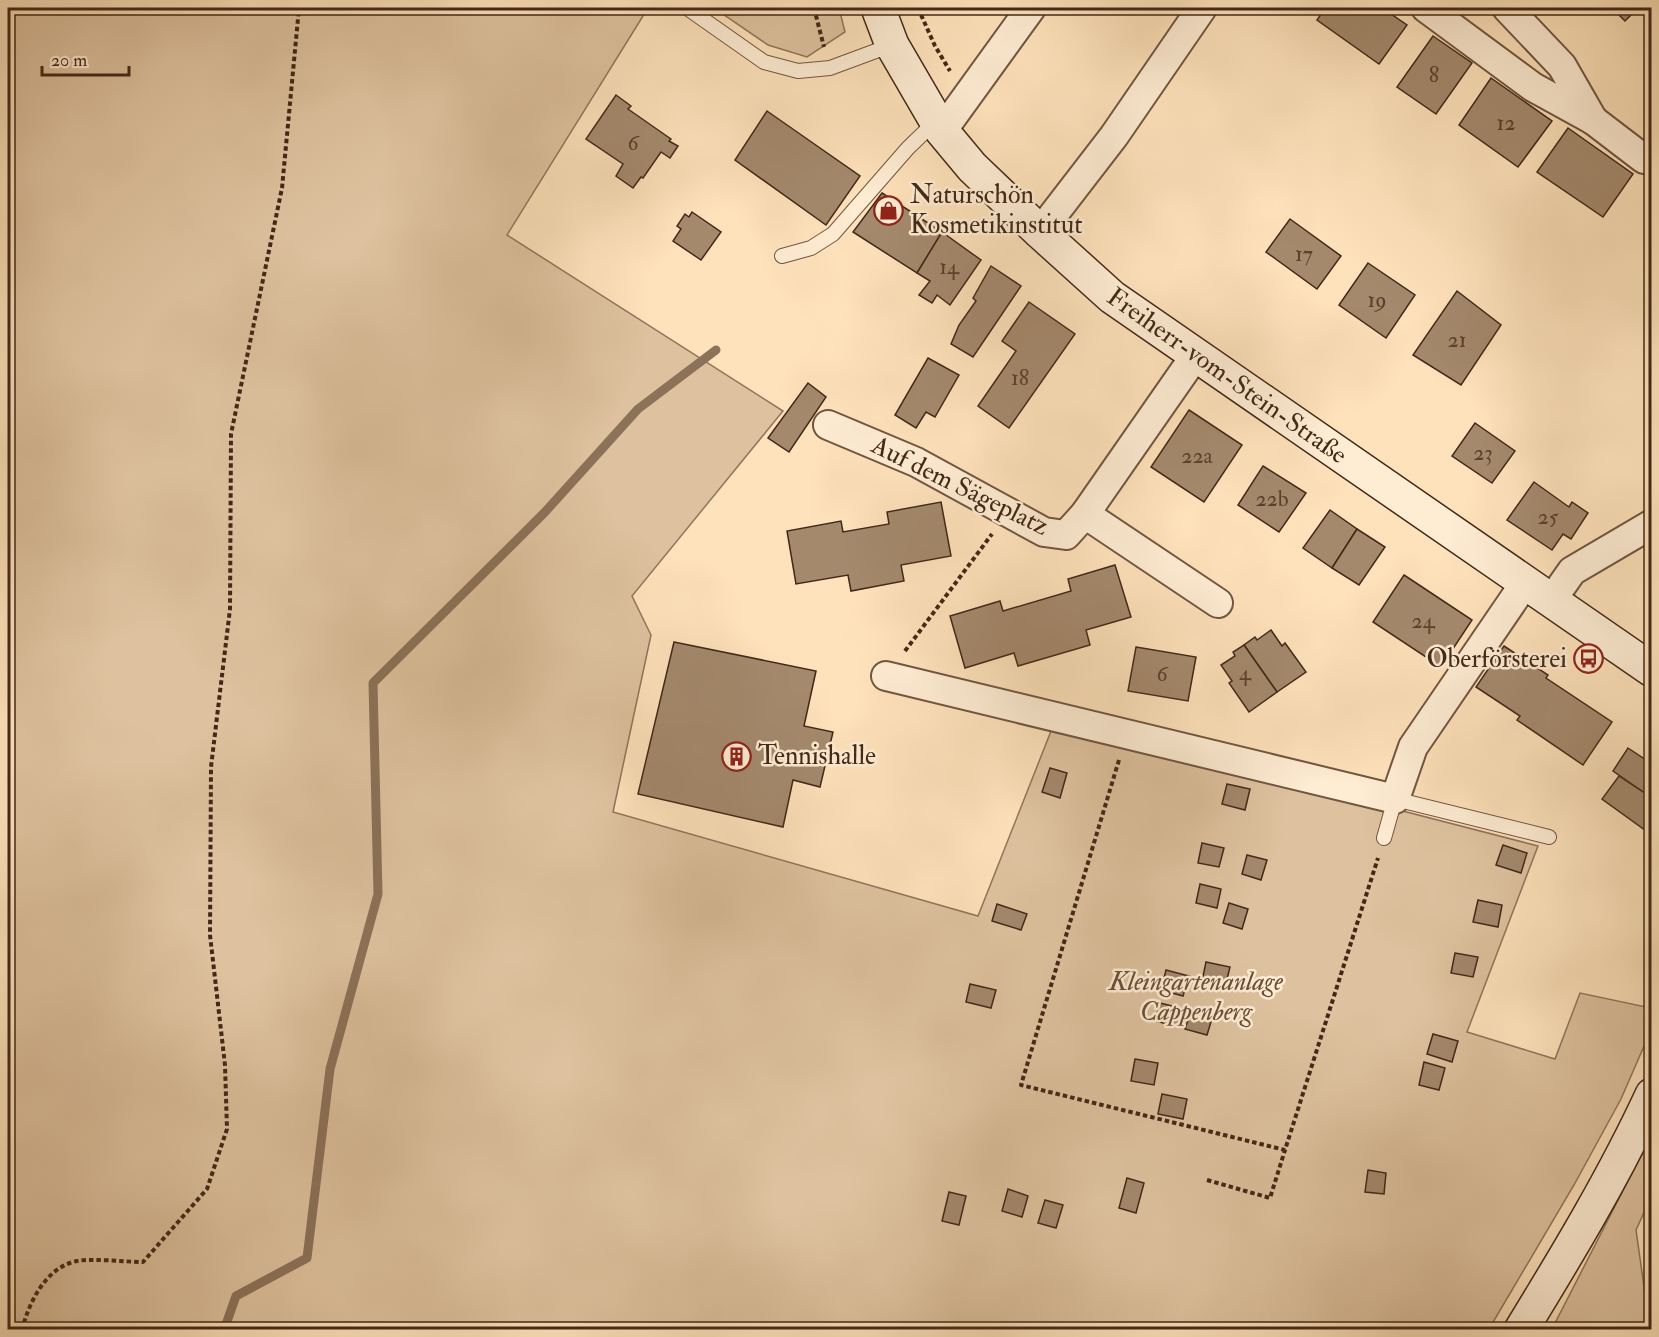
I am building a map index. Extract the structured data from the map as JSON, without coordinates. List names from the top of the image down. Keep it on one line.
{"streets":{"main road":["Freiherr-vom-Stein-Straße"],"street":["Auf dem Sägeplatz"]},"crossings":[["Freiherr-vom-Stein-Straße","Auf dem Sägeplatz"]],"parks":["Kleingartenanlage Cappenberg"],"places":{"shop":["Naturschön Kosmetikinstitut"],"bus stop":["Oberförsterei"],"building":["Tennishalle"]},"house_numbers":["8","12","6","17","14","19","21","18","23","22a","22b","25","24","4","6"],"scale_bar":"20 m"}
